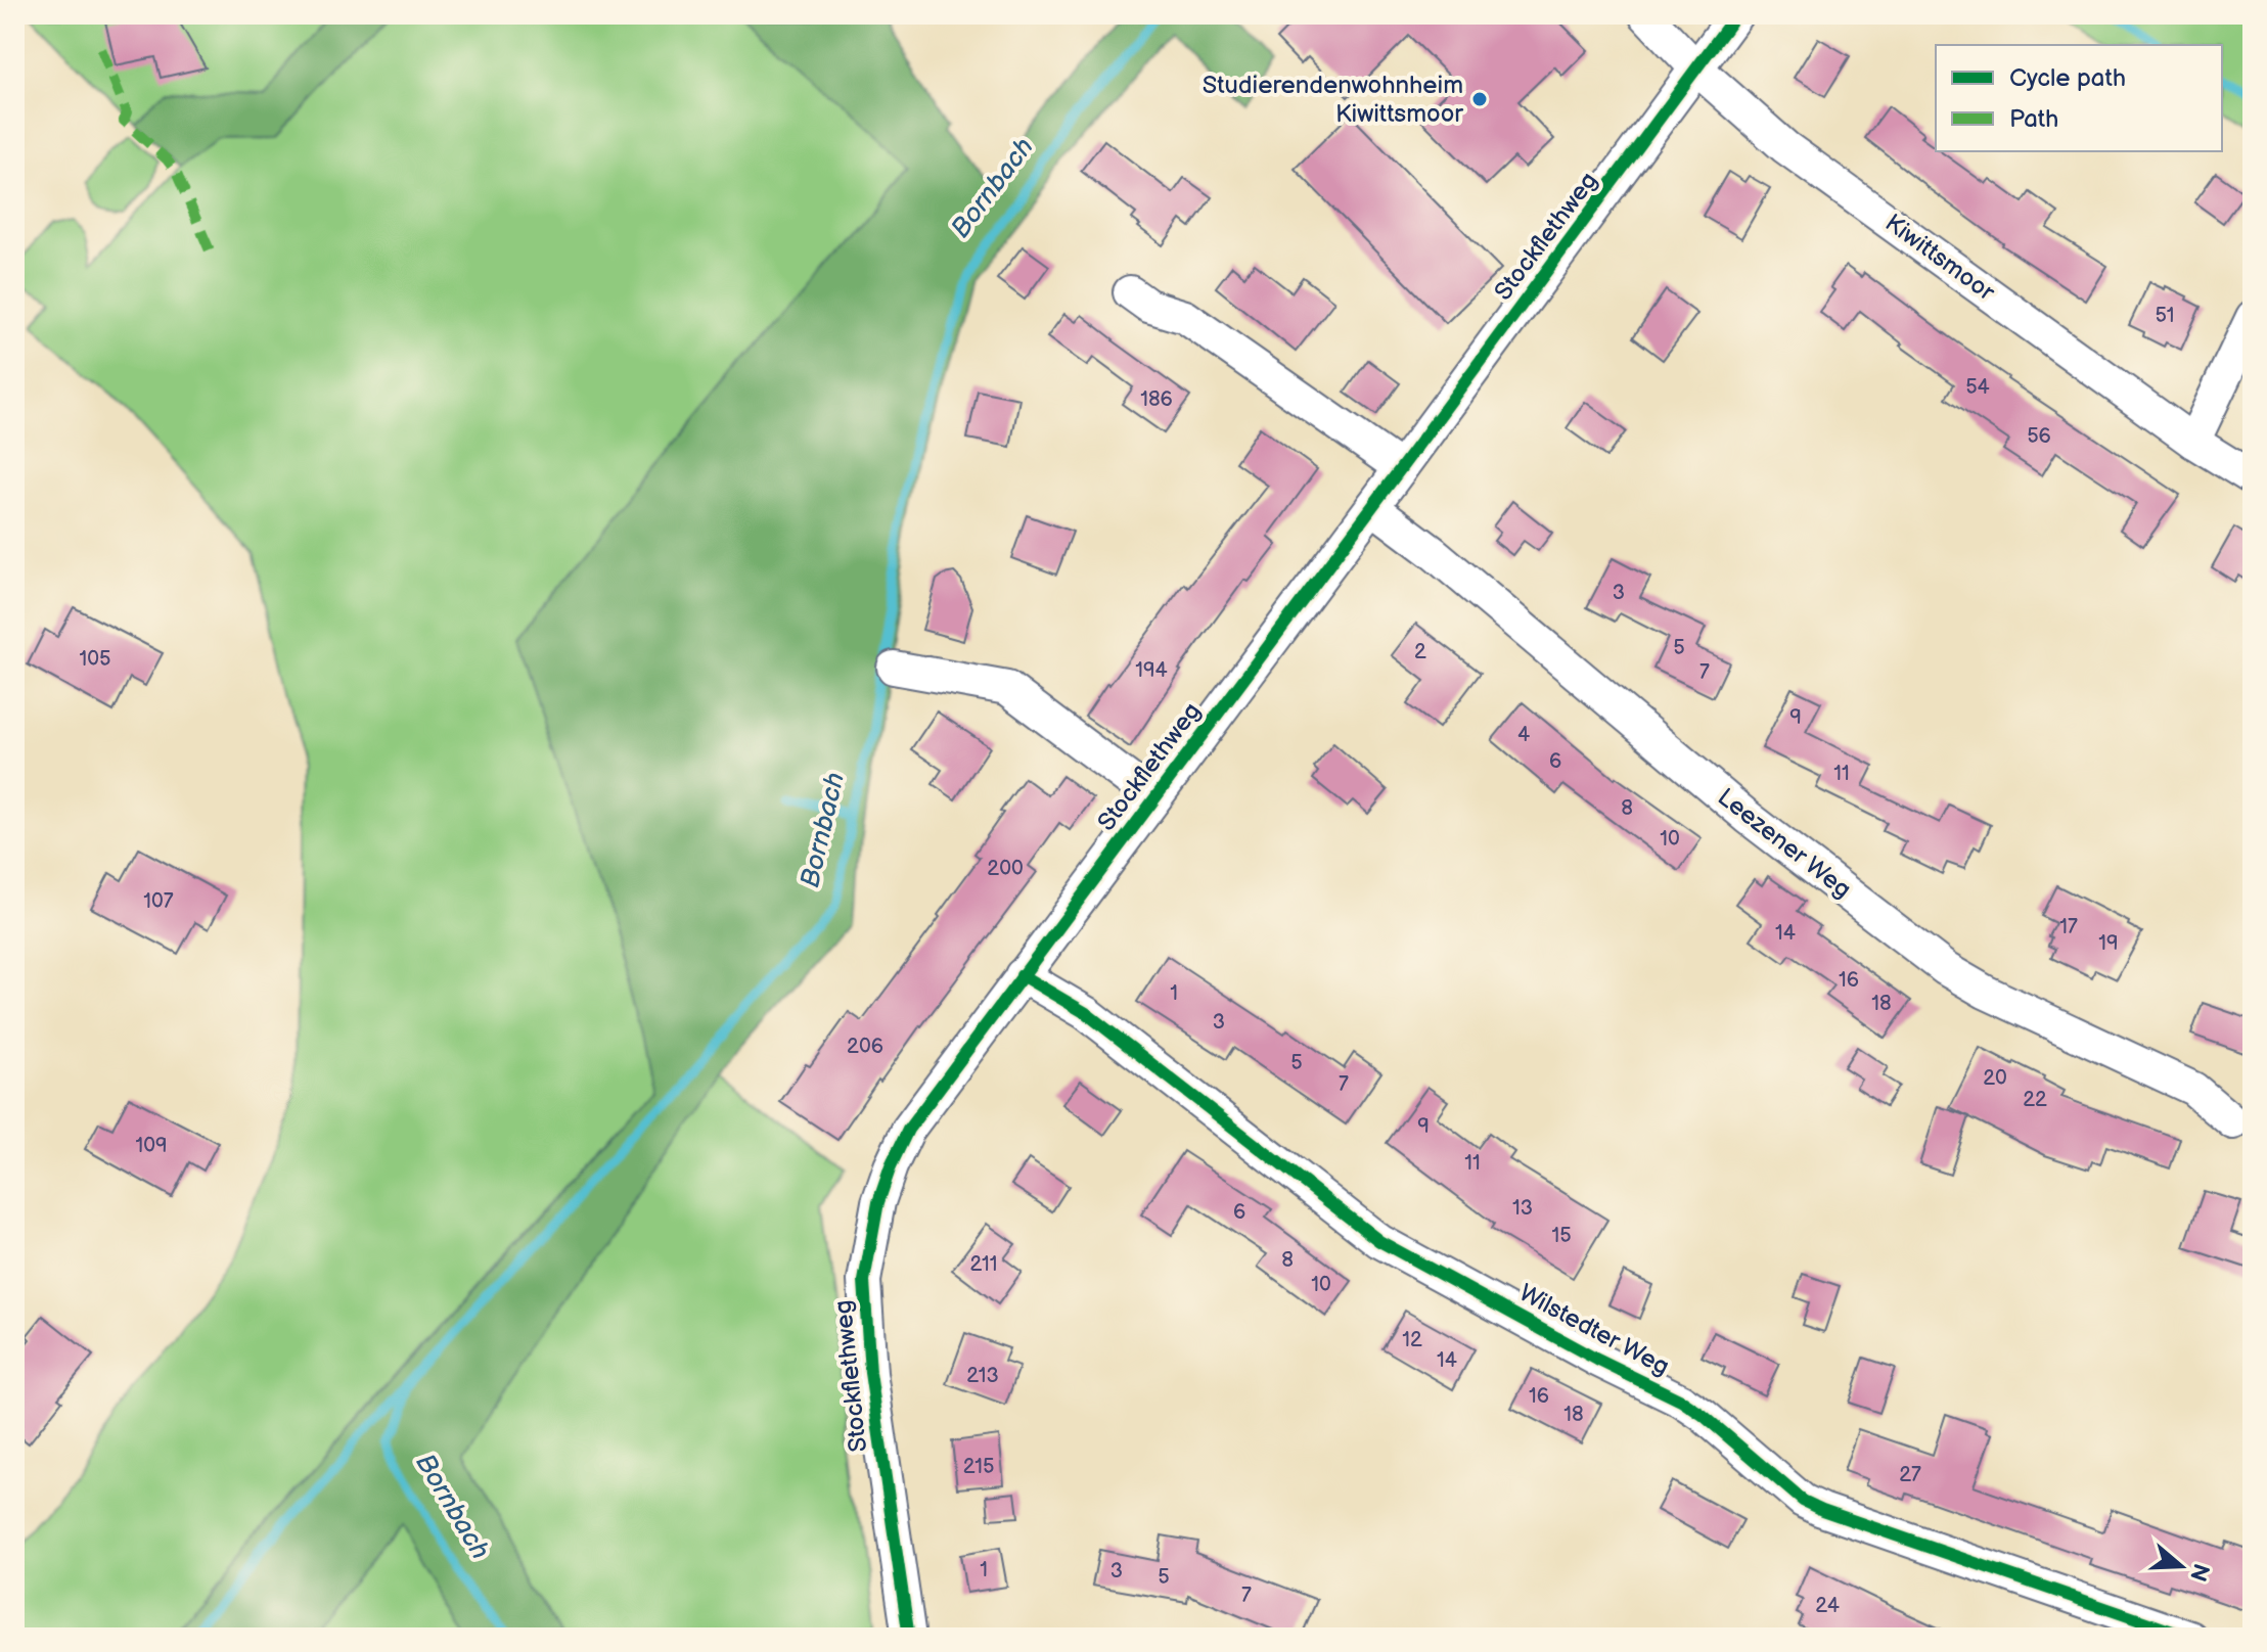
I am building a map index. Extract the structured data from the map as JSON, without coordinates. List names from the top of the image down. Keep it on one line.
{"streets":{"street":["Stockflethweg","Kiwittsmoor","Leezener Weg","Wilstedter Weg"]},"crossings":[["Stockflethweg","Kiwittsmoor"],["Stockflethweg","Leezener Weg"],["Stockflethweg","Wilstedter Weg"]],"water":["Bornbach"],"places":["Studierendenwohnheim Kiwittsmoor"],"house_numbers":["51","54","186","56","3","5","2","105","194","7","9","4","6","11","8","10","200","107","17","14","19","16","1","18","3","206","5","20","7","22","9","109","11","13","6","15","8","211","10","12","14","213","16","18","215","27","1","3","5","7","24"],"legend":["Cycle path","Path"],"north":"right"}
